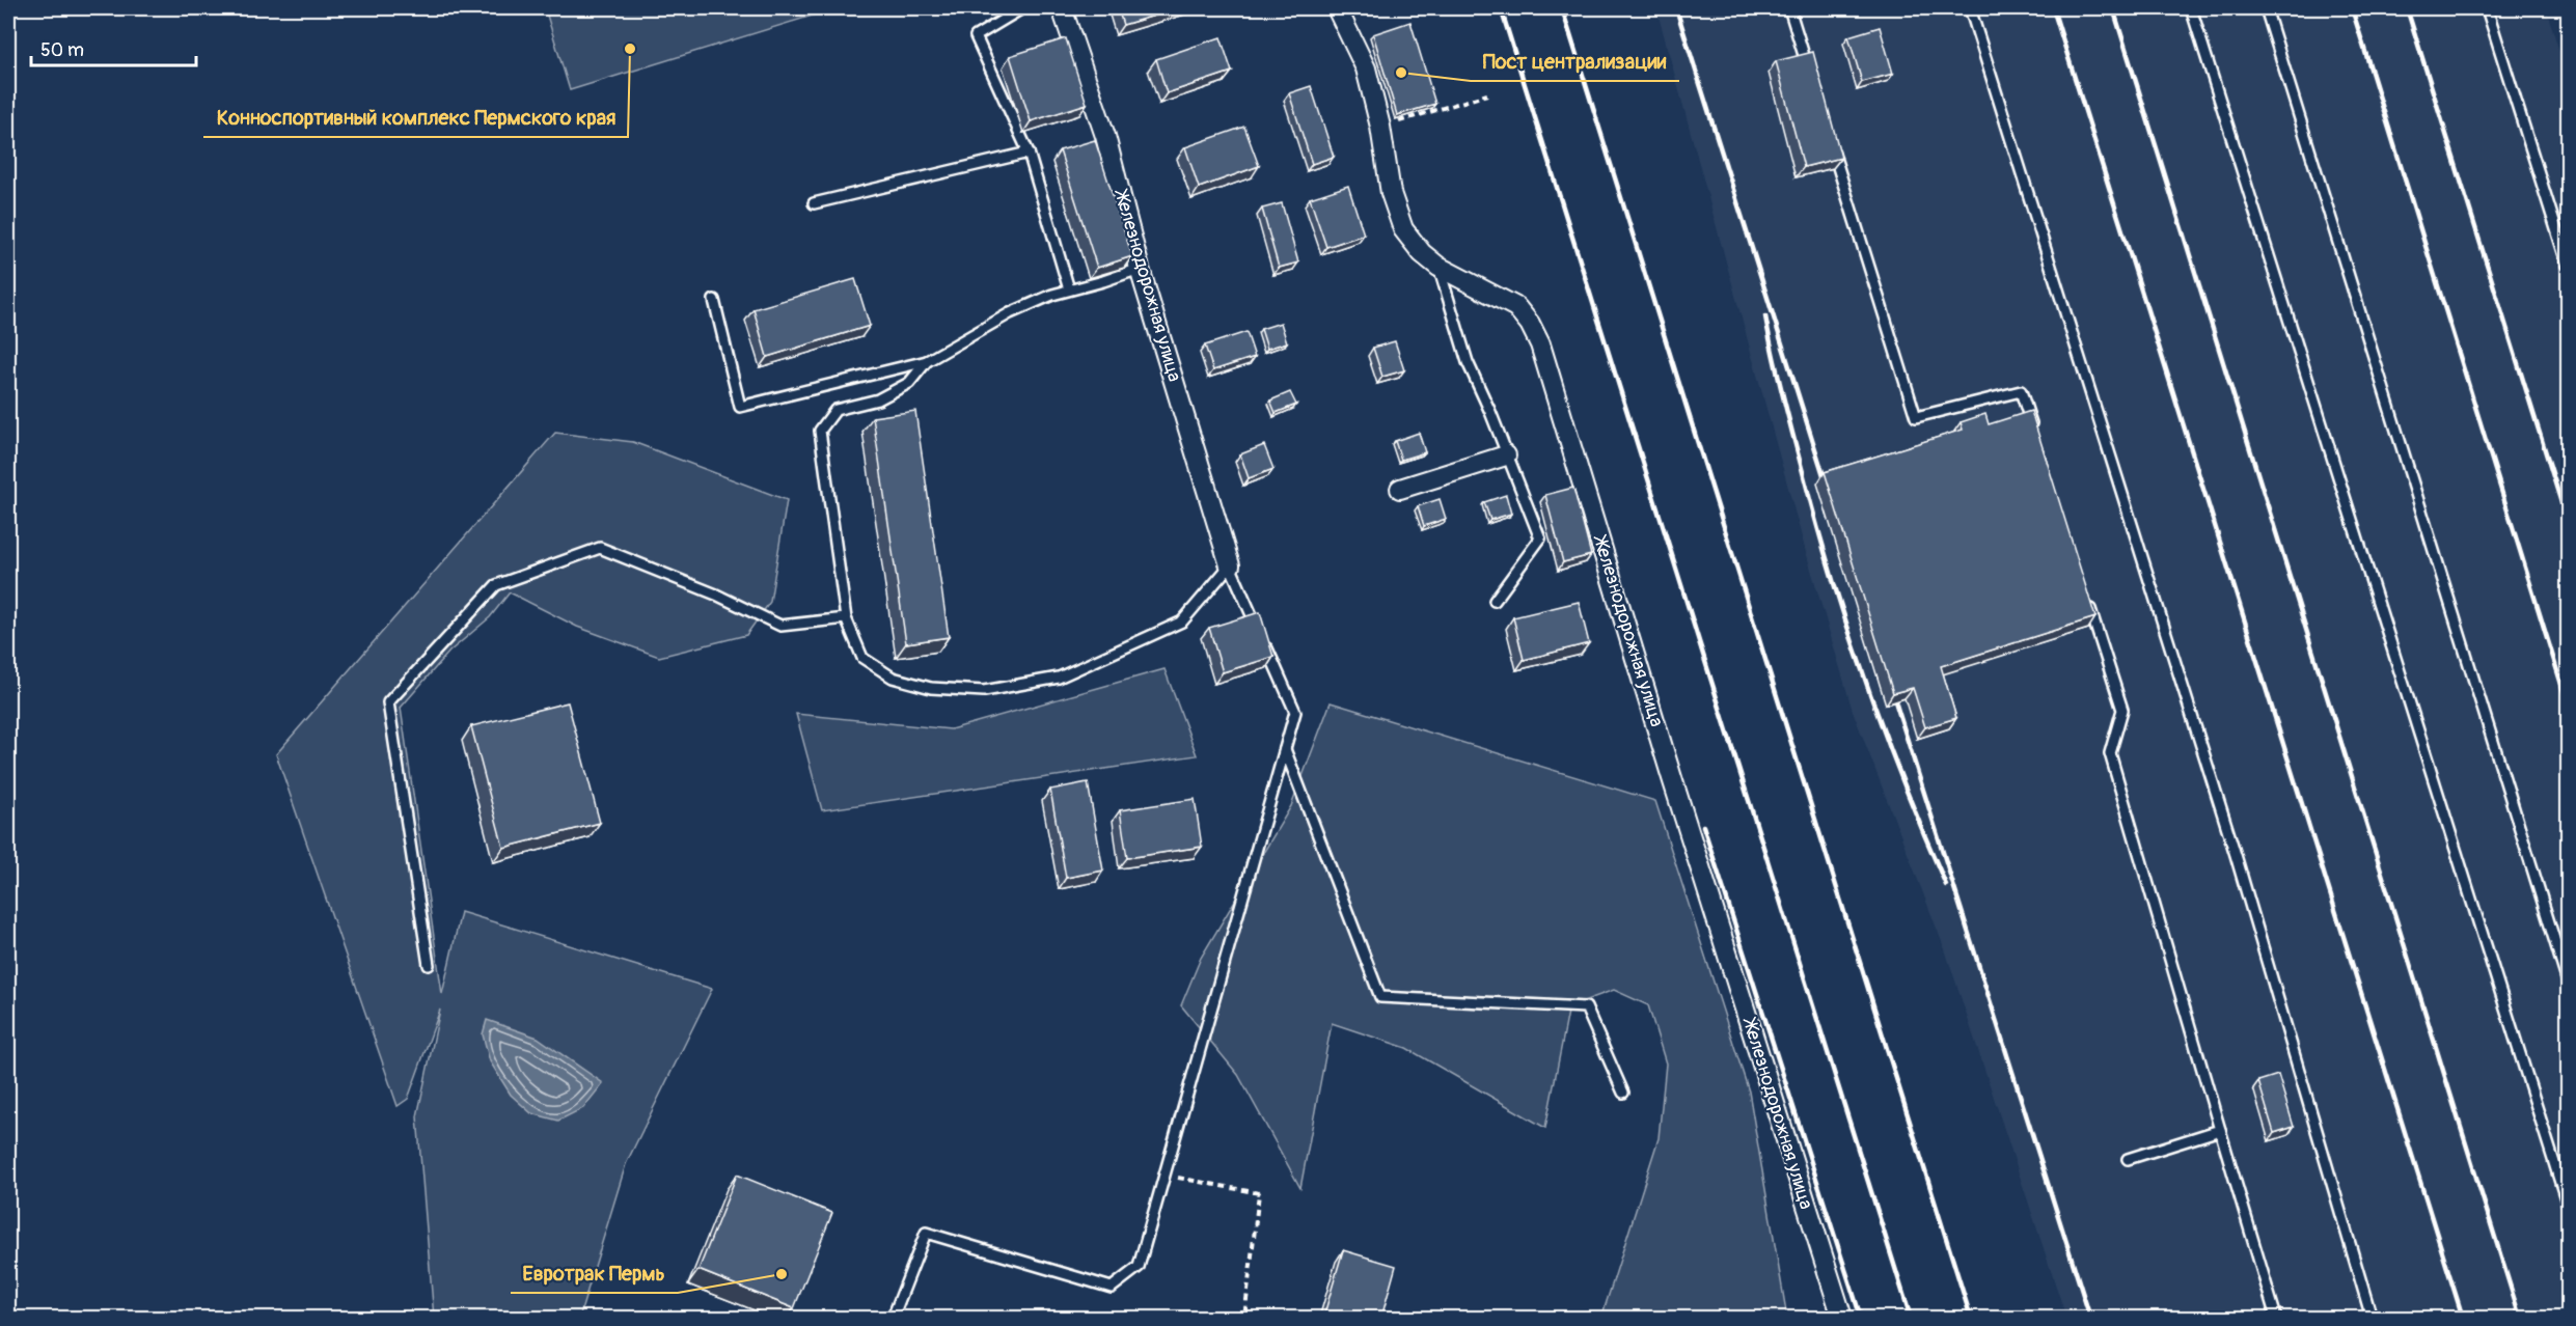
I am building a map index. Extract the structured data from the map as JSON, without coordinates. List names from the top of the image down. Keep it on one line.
{"streets":{"street":["Железнодорожная улица"]},"places":["Конноспортивный комплекс Пермского края","Пост централизации","Евротрак Пермь"],"scale_bar":"50 m"}
